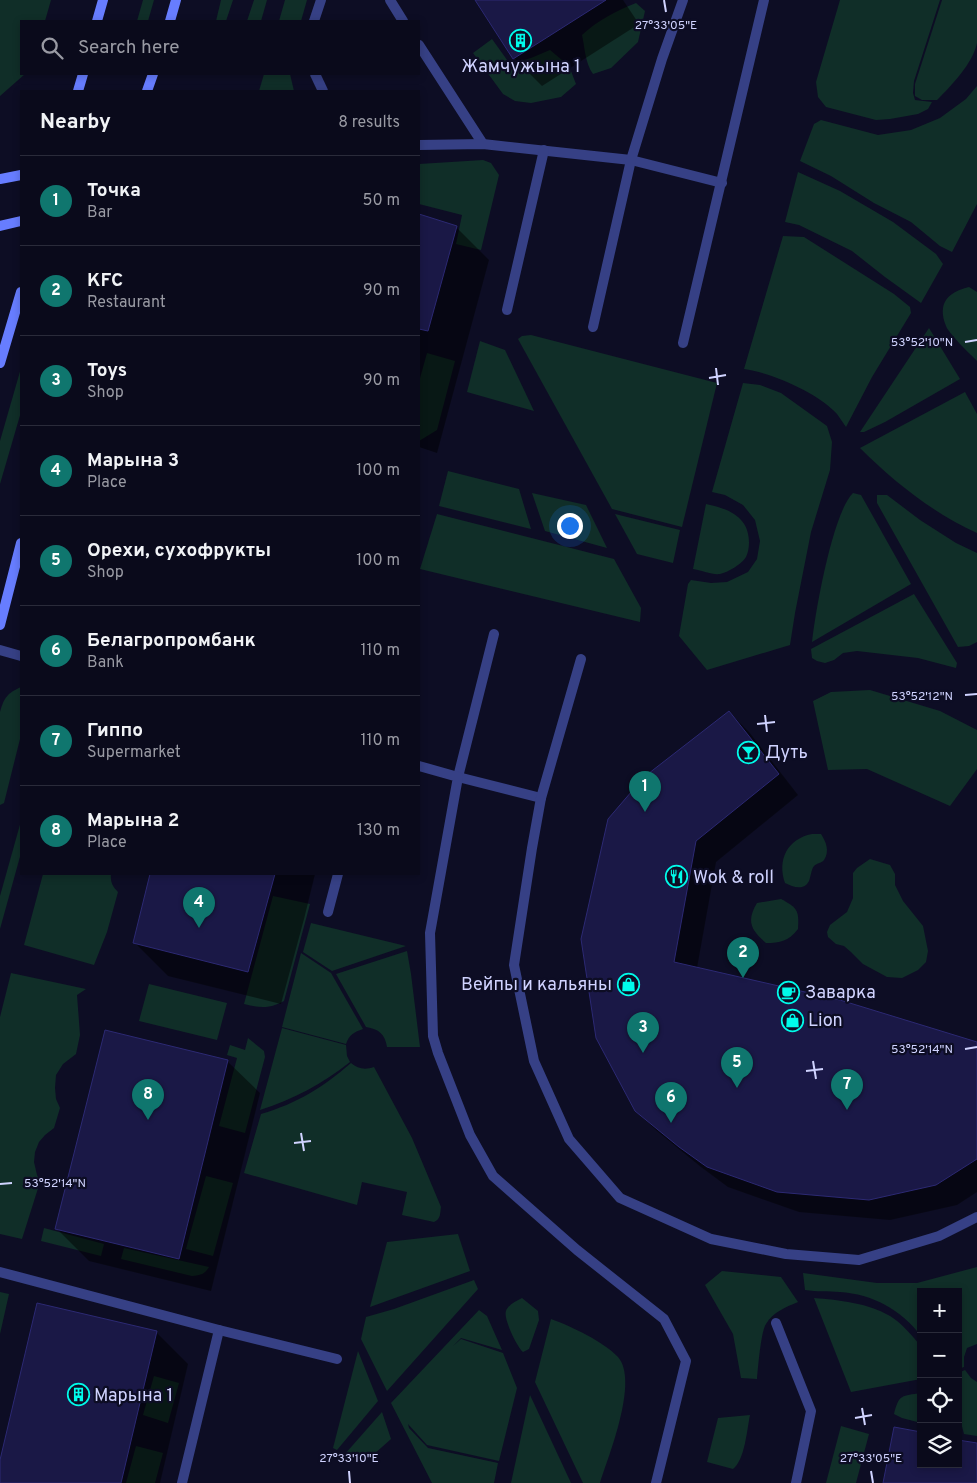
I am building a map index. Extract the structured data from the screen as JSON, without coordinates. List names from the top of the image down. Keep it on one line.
{"places":{"building":["Жамчужына 1","Марына 1"],"bar":["Дуть"],"restaurant":["Wok & roll"],"shop":["Вейпы и кальяны","Lion"],"cafe":["Заварка"]},"page":{"search":"Search here","heading":["Nearby","8 results"],"list":[{"mark":"1","name":"Точка","note":"Bar","value":"50 m"},{"mark":"2","name":"KFC","note":"Restaurant","value":"90 m"},{"mark":"3","name":"Toys","note":"Shop","value":"90 m"},{"mark":"4","name":"Марына 3","note":"Place","value":"100 m"},{"mark":"5","name":"Орехи, сухофрукты","note":"Shop","value":"100 m"},{"mark":"6","name":"Белагропромбанк","note":"Bank","value":"110 m"},{"mark":"7","name":"Гиппо","note":"Supermarket","value":"110 m"},{"mark":"8","name":"Марына 2","note":"Place","value":"130 m"}],"pins":["1","4","2","3","5","7","8","6"],"map_buttons":["+","−"]},"coordinates":["27°33'05\"E","53°52'10\"N","53°52'12\"N","53°52'14\"N","27°33'10\"E"]}
